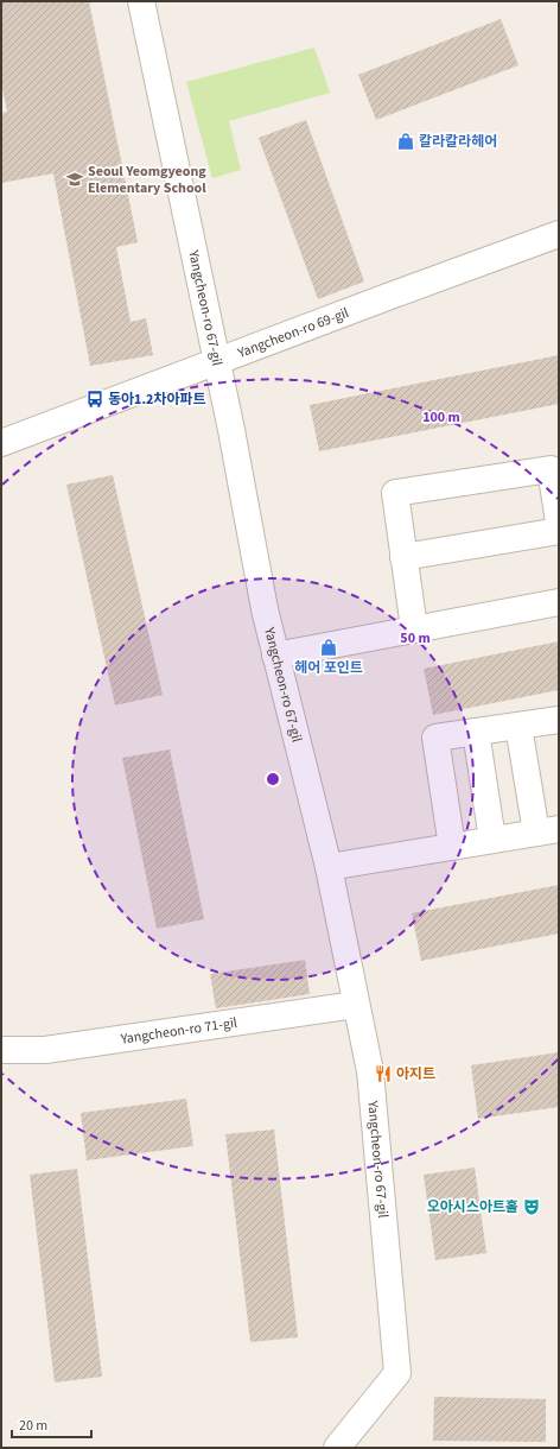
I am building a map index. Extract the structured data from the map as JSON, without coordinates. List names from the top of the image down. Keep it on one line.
{"streets":{"street":["Yangcheon-ro 67-gil","Yangcheon-ro 69-gil","Yangcheon-ro 71-gil"]},"crossings":[["Yangcheon-ro 67-gil","Yangcheon-ro 69-gil"],["Yangcheon-ro 67-gil","Yangcheon-ro 71-gil"]],"places":{"shop":["칼라칼라헤어","헤어 포인트"],"school or university":["Seoul Yeomgyeong Elementary School"],"bus stop":["동아1.2차아파트"],"restaurant":["아지트"],"theatre":["오아시스아트홀"]},"scale_bar":"20 m","rings":["100 m","50 m"]}
